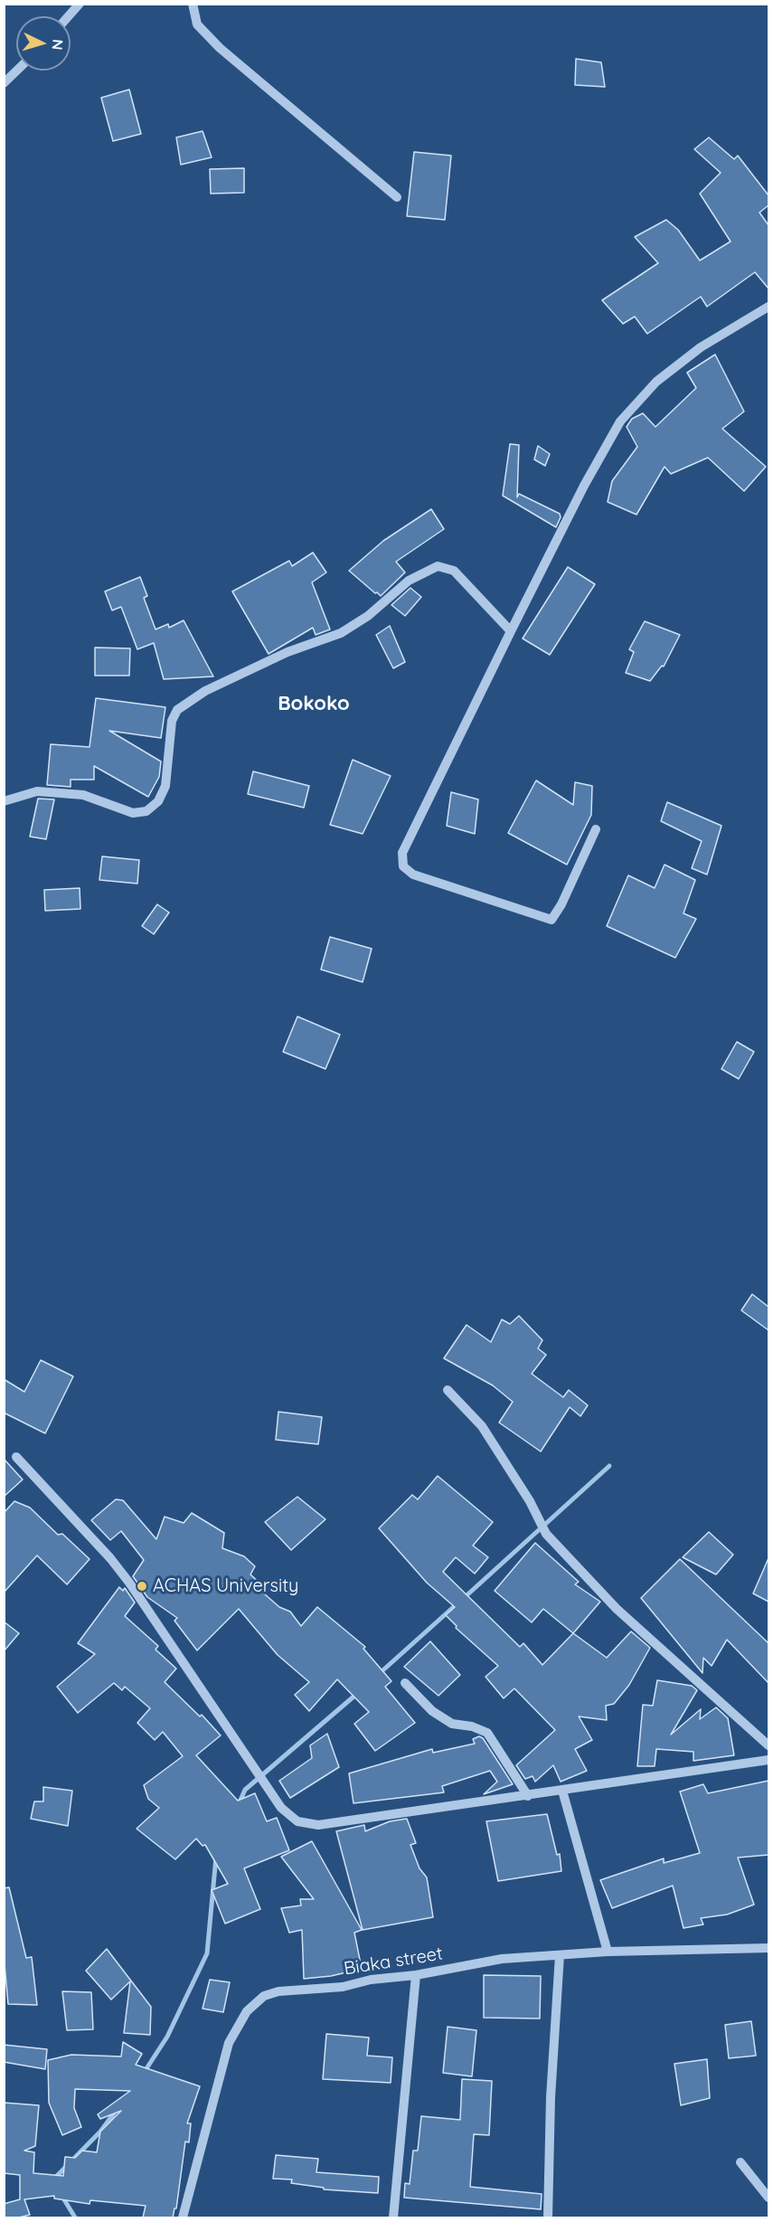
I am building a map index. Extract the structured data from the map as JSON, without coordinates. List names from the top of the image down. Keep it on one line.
{"streets":{"street":["Biaka street"]},"districts":["Bokoko"],"places":["ACHAS University"],"north":"right"}
